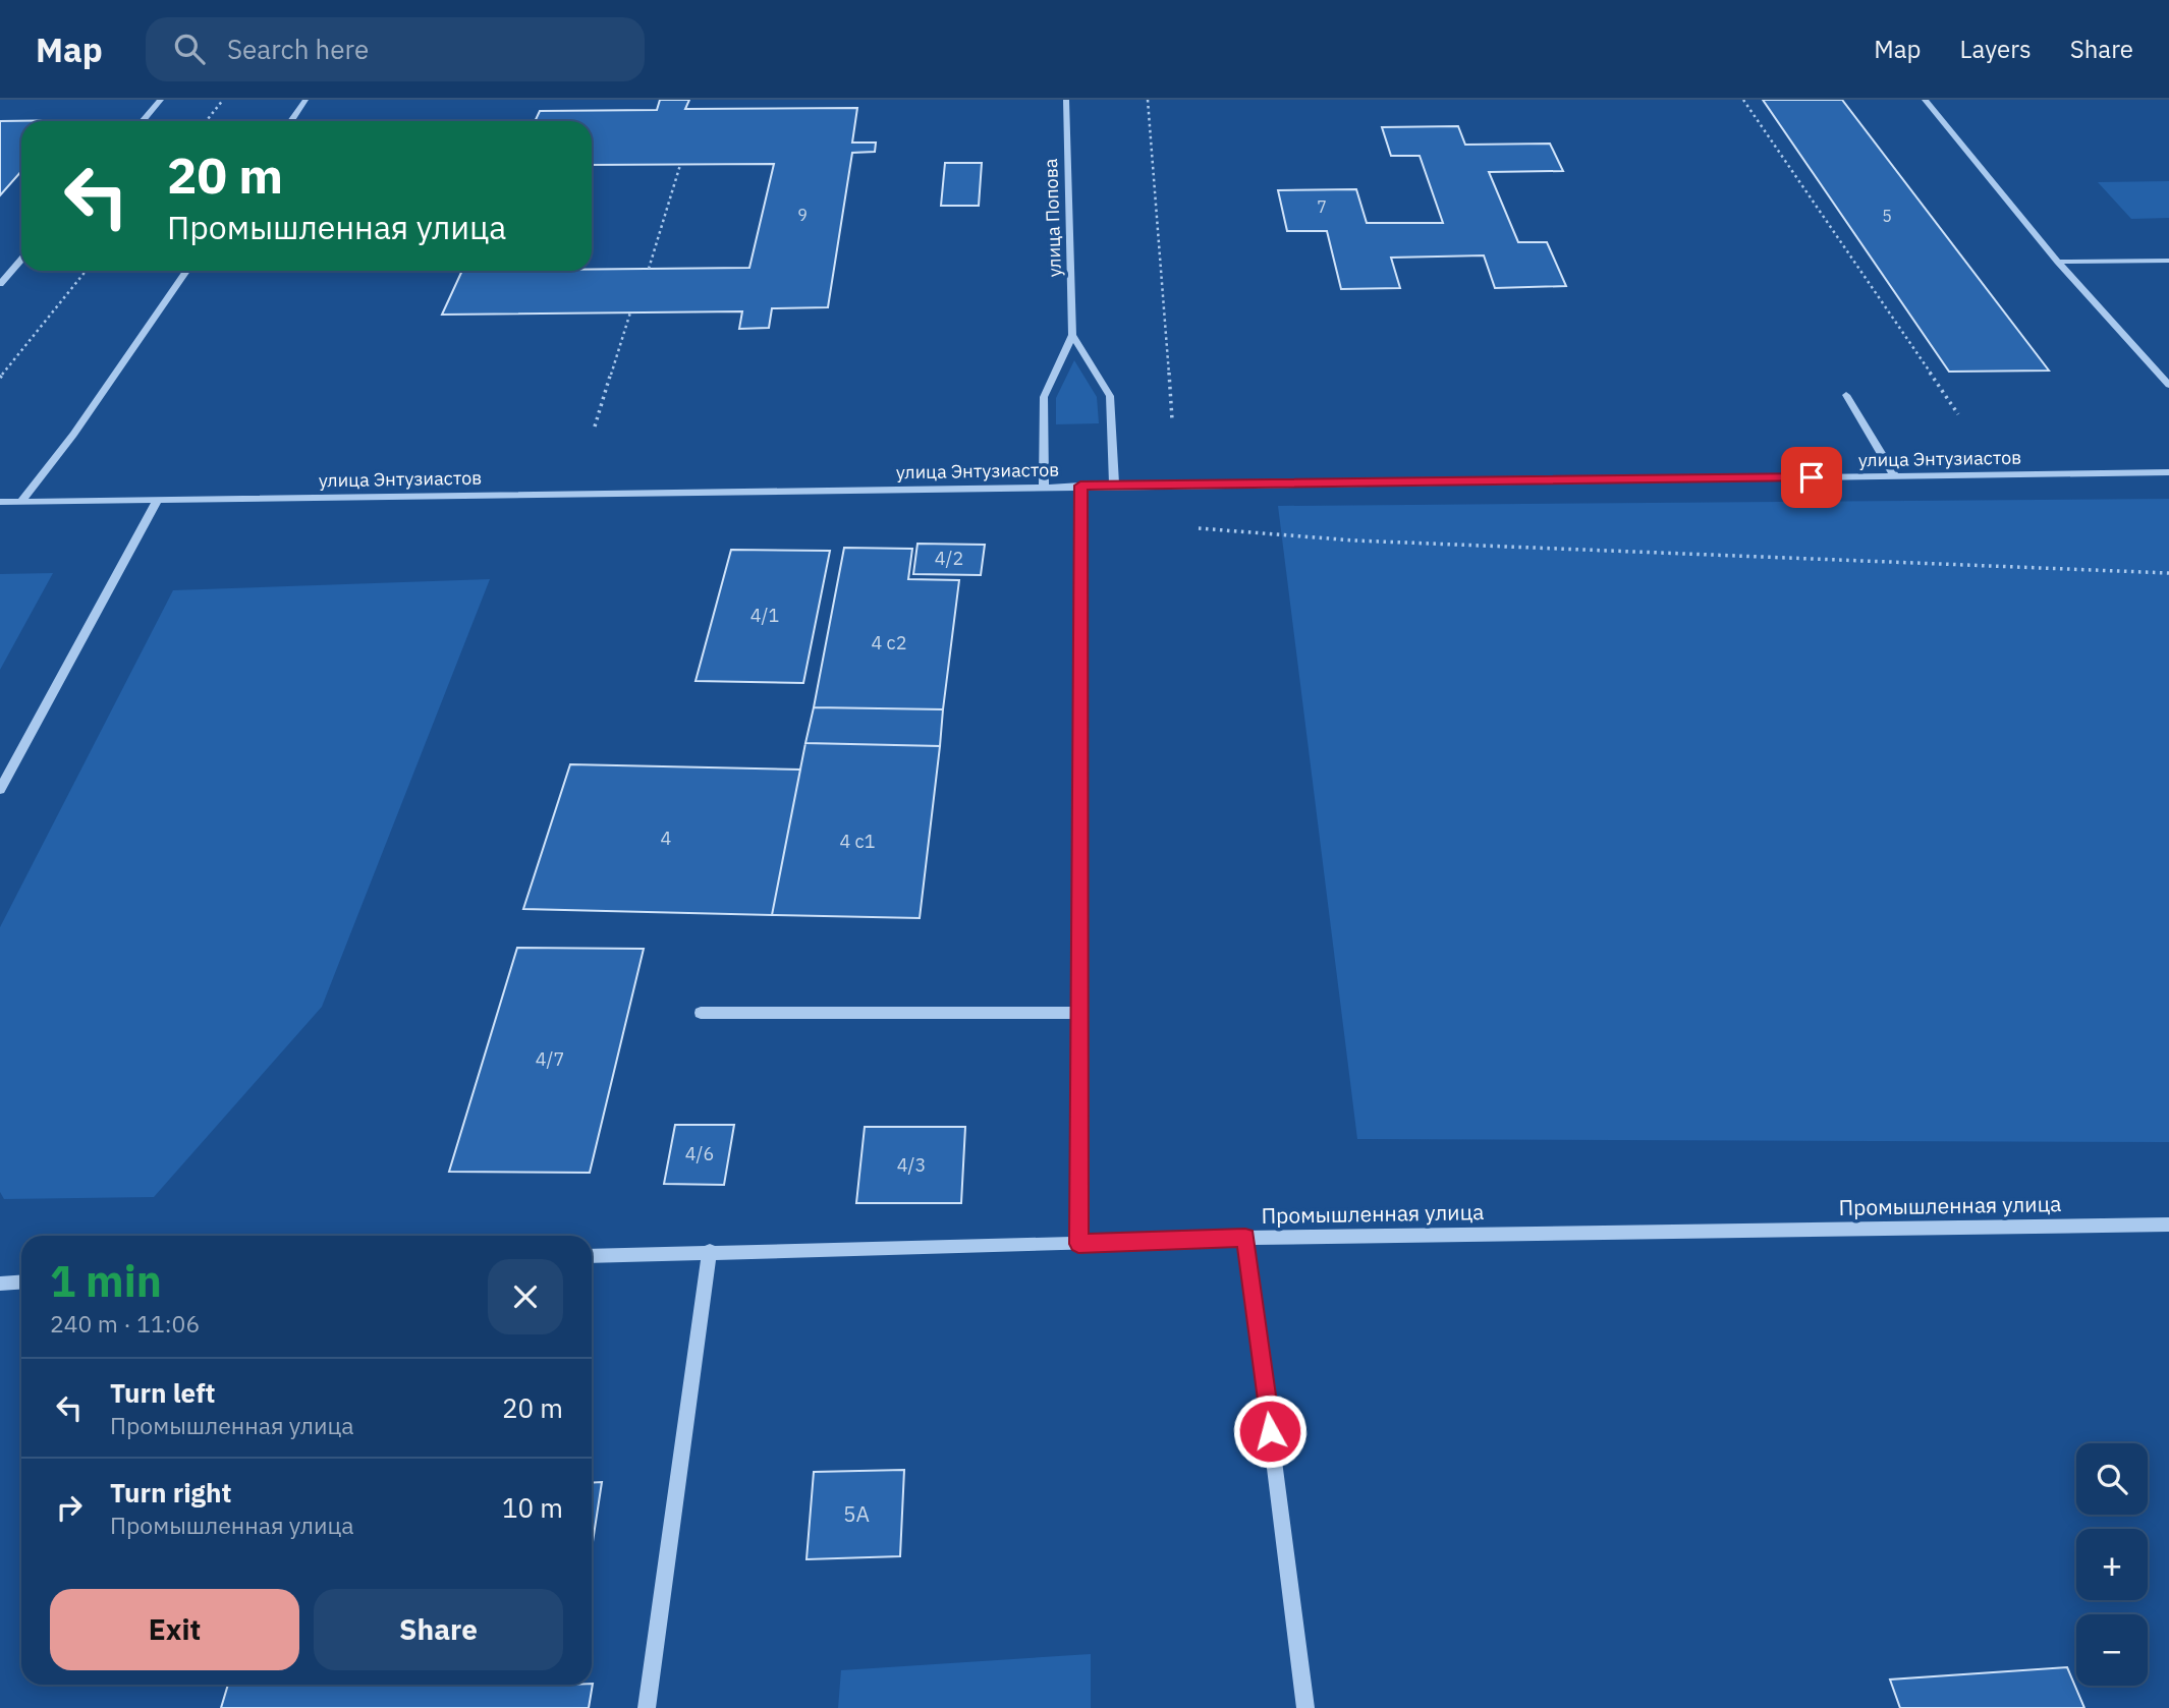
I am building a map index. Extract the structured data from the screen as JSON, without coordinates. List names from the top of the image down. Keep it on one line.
{"streets":{"street":["улица Попова","улица Энтузиастов","Промышленная улица"]},"crossings":[["улица Попова","улица Энтузиастов"]],"house_numbers":["7","9","5","4/2","4/1","4 с2","4","4 с1","4/7","4/6","4/3","5А"],"page":{"header":"Map","search":"Search here","nav":["Map","Layers","Share"],"turn":["20 m","Промышленная улица"],"heading":["1 min","240 m · 11:06"],"list":[{"name":"Turn left","note":"Промышленная улица","value":"20 m"},{"name":"Turn right","note":"Промышленная улица","value":"10 m"}],"map_buttons":["+","−"],"buttons":["Exit","Share"]}}
